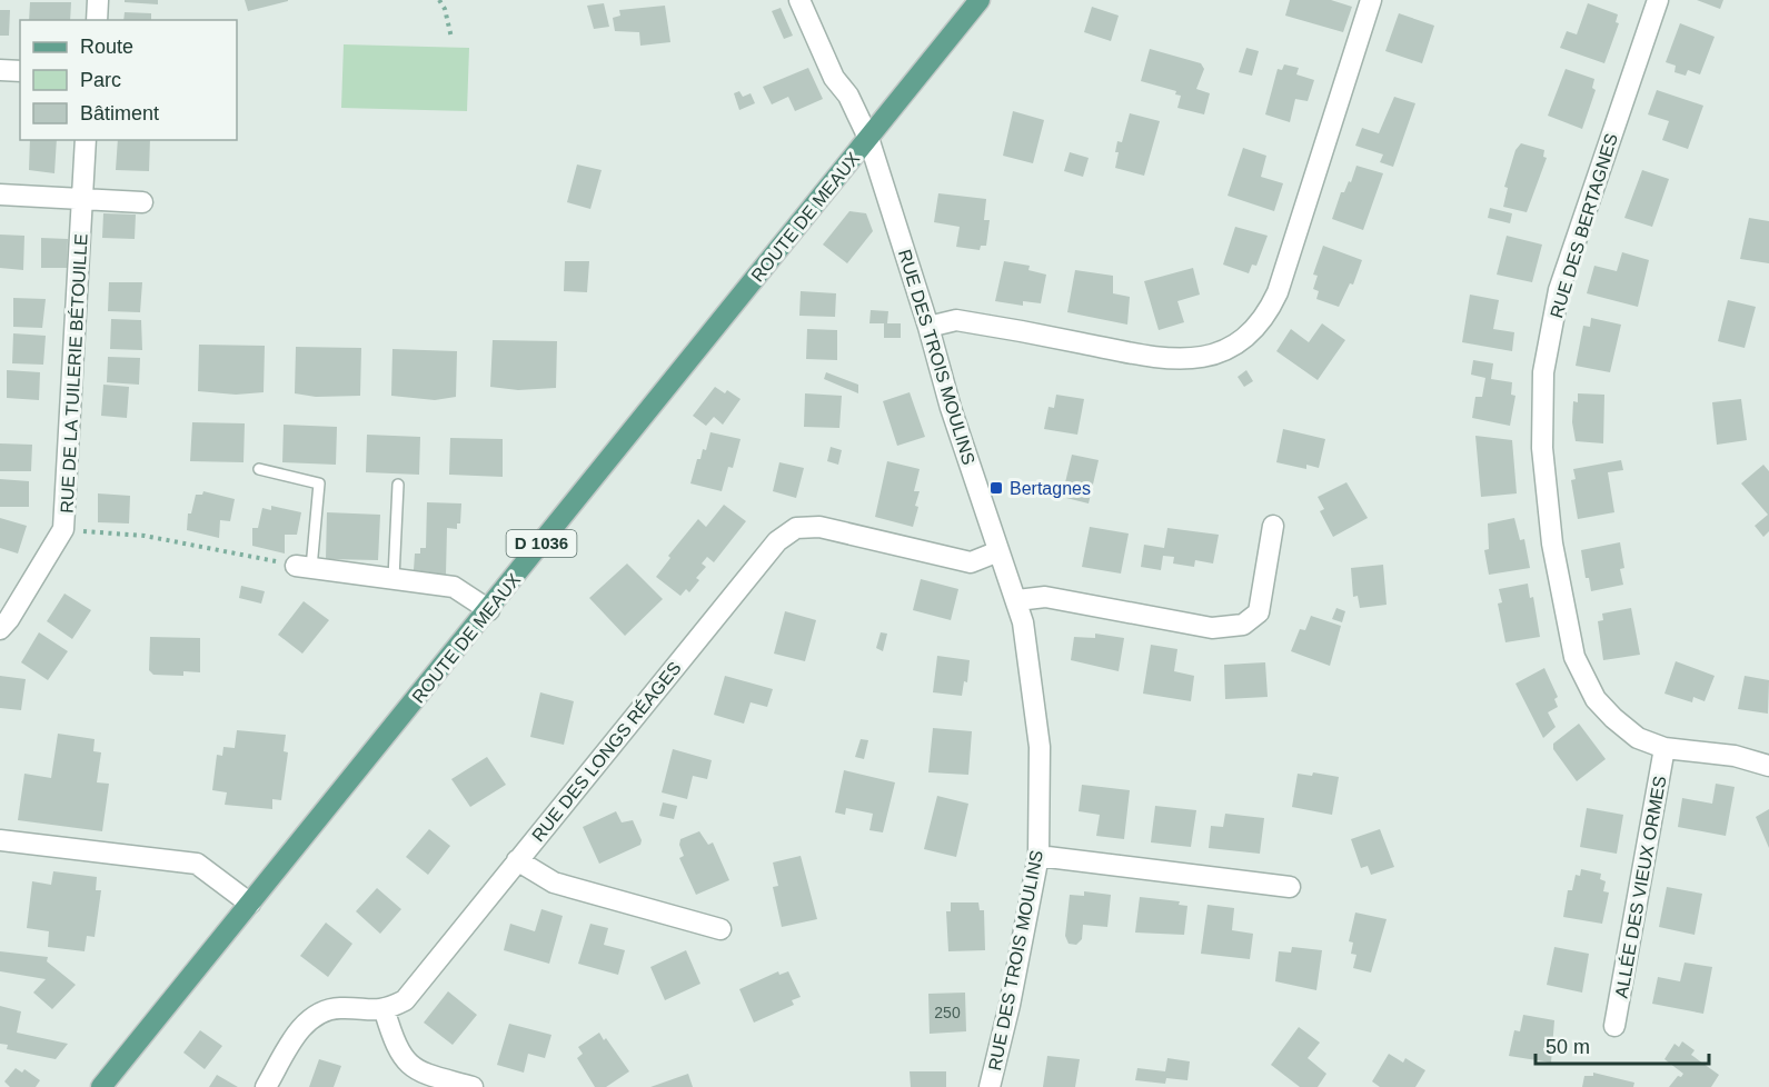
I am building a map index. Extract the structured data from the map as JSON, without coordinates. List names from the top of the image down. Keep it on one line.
{"streets":{"main road":["ROUTE DE MEAUX","D 1036"],"street":["RUE DES BERTAGNES","RUE DES TROIS MOULINS","RUE DE LA TUILERIE BÉTOUILLE","RUE DES LONGS RÉAGES","ALLÉE DES VIEUX ORMES"]},"crossings":[["ROUTE DE MEAUX","RUE DES TROIS MOULINS"],["RUE DES BERTAGNES","ALLÉE DES VIEUX ORMES"],["RUE DES TROIS MOULINS","RUE DES LONGS RÉAGES"]],"places":{"transit":["Bertagnes"]},"house_numbers":["250"],"legend":["Route","Parc","Bâtiment"],"scale_bar":"50 m"}
